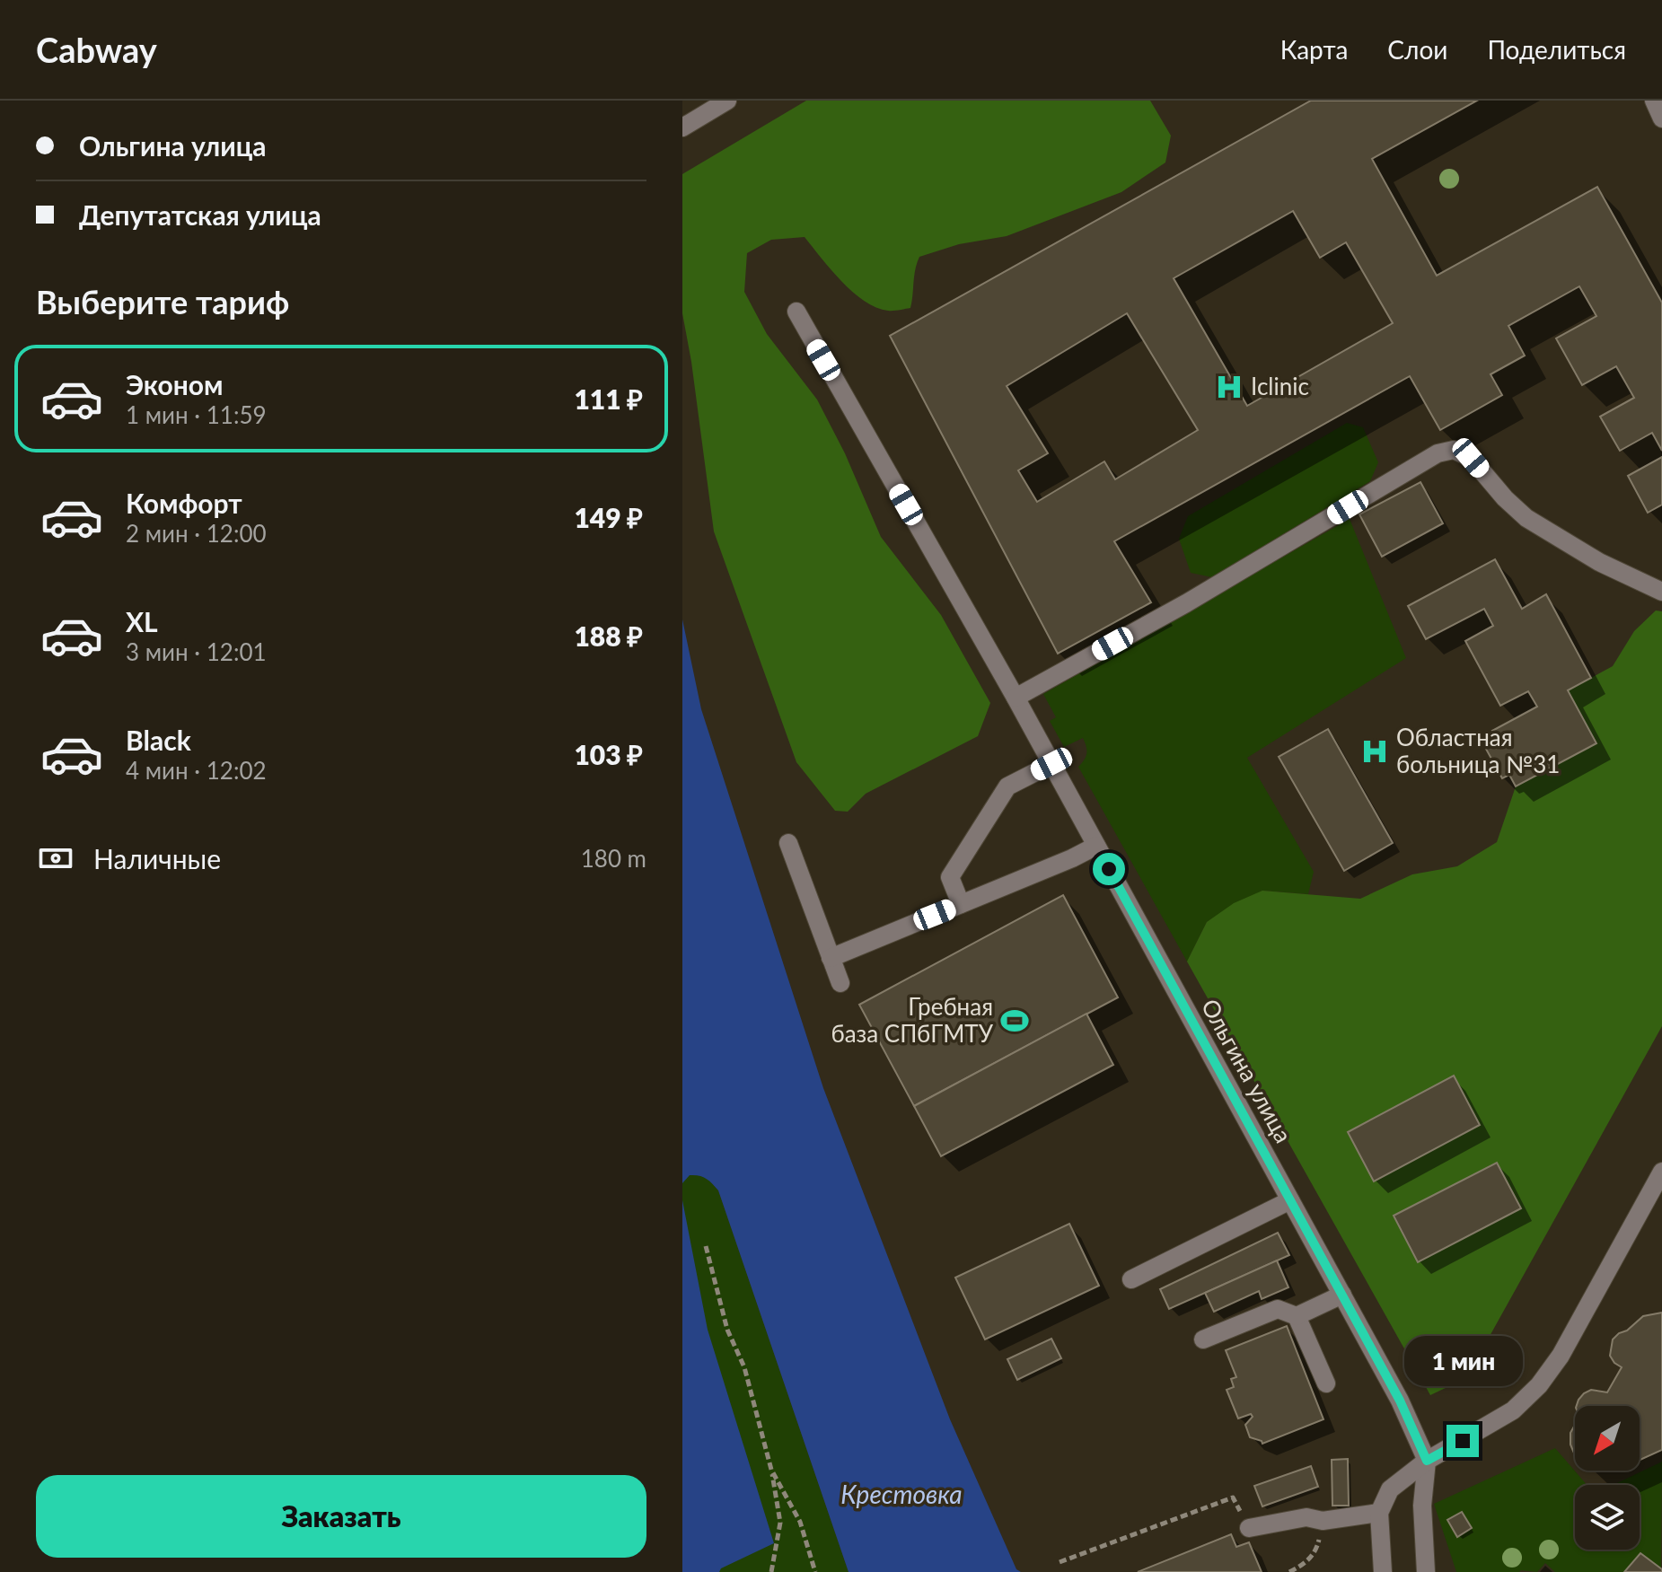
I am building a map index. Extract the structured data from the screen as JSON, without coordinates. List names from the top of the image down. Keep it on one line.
{"streets":{"street":["Ольгина улица"]},"water":["Крестовка"],"places":{"hospital":["Iclinic","Областная больница №31"],"sports":["Гребная база СПбГМТУ"]},"north":"bottom left","page":{"header":"Cabway","nav":["Карта","Слои","Поделиться"],"banner":["Ольгина улица","Депутатская улица"],"heading":"Выберите тариф","list":[{"name":"Эконом","note":"1 мин · 11:59","value":"111 ₽"},{"name":"Комфорт","note":"2 мин · 12:00","value":"149 ₽"},{"name":"XL","note":"3 мин · 12:01","value":"188 ₽"},{"name":"Black","note":"4 мин · 12:02","value":"103 ₽"}],"pay":["Наличные","180 m"],"bubble":"1 мин","buttons":"Заказать"}}
